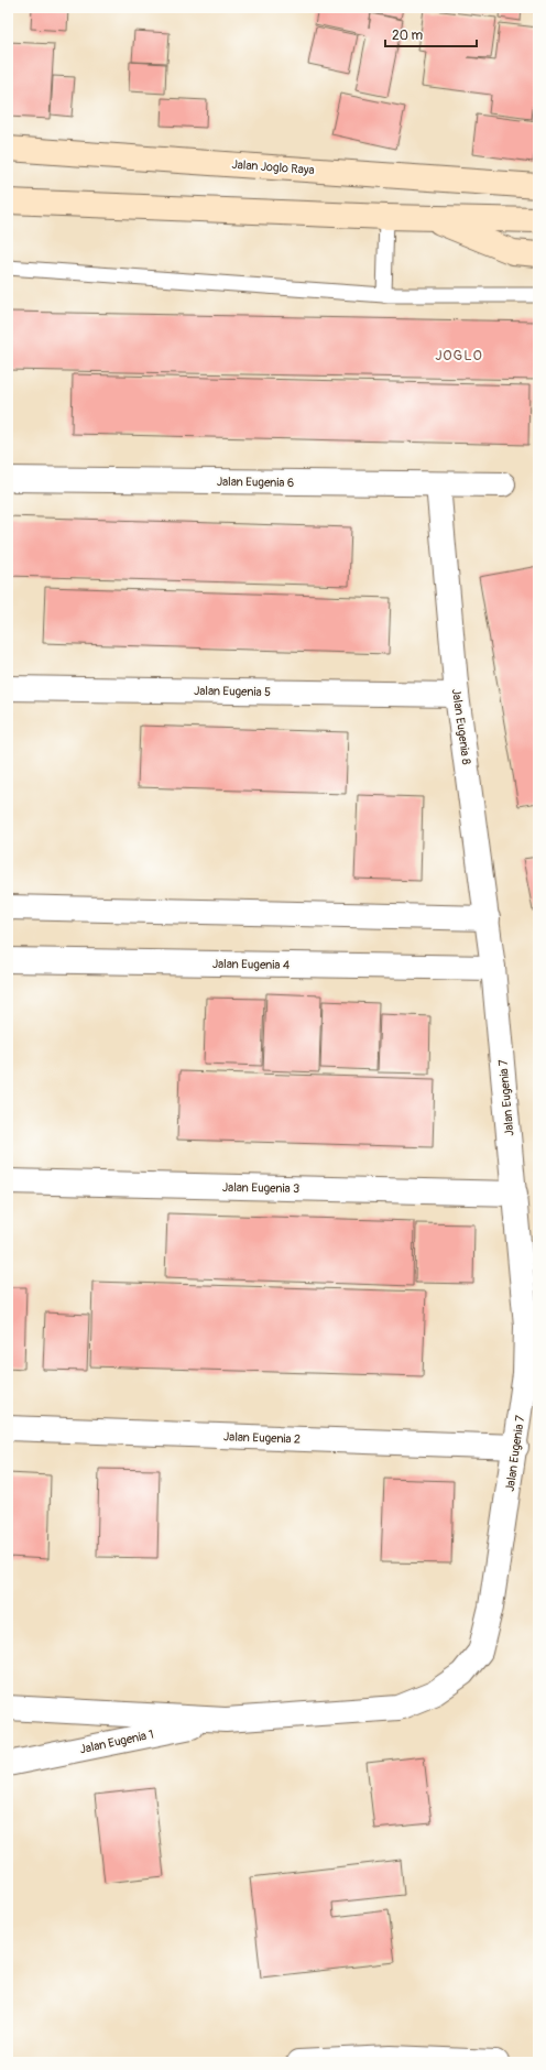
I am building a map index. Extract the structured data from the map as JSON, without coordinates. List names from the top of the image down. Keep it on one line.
{"streets":{"main road":["Jalan Joglo Raya"],"street":["Jalan Eugenia 6","Jalan Eugenia 5","Jalan Eugenia 8","Jalan Eugenia 4","Jalan Eugenia 7","Jalan Eugenia 3","Jalan Eugenia 2","Jalan Eugenia 1"]},"crossings":[["Jalan Eugenia 6","Jalan Eugenia 8"],["Jalan Eugenia 5","Jalan Eugenia 8"],["Jalan Eugenia 8","Jalan Eugenia 4"],["Jalan Eugenia 8","Jalan Eugenia 7"],["Jalan Eugenia 4","Jalan Eugenia 7"],["Jalan Eugenia 7","Jalan Eugenia 3"],["Jalan Eugenia 7","Jalan Eugenia 2"],["Jalan Eugenia 7","Jalan Eugenia 1"]],"districts":["JOGLO"],"scale_bar":"20 m"}
